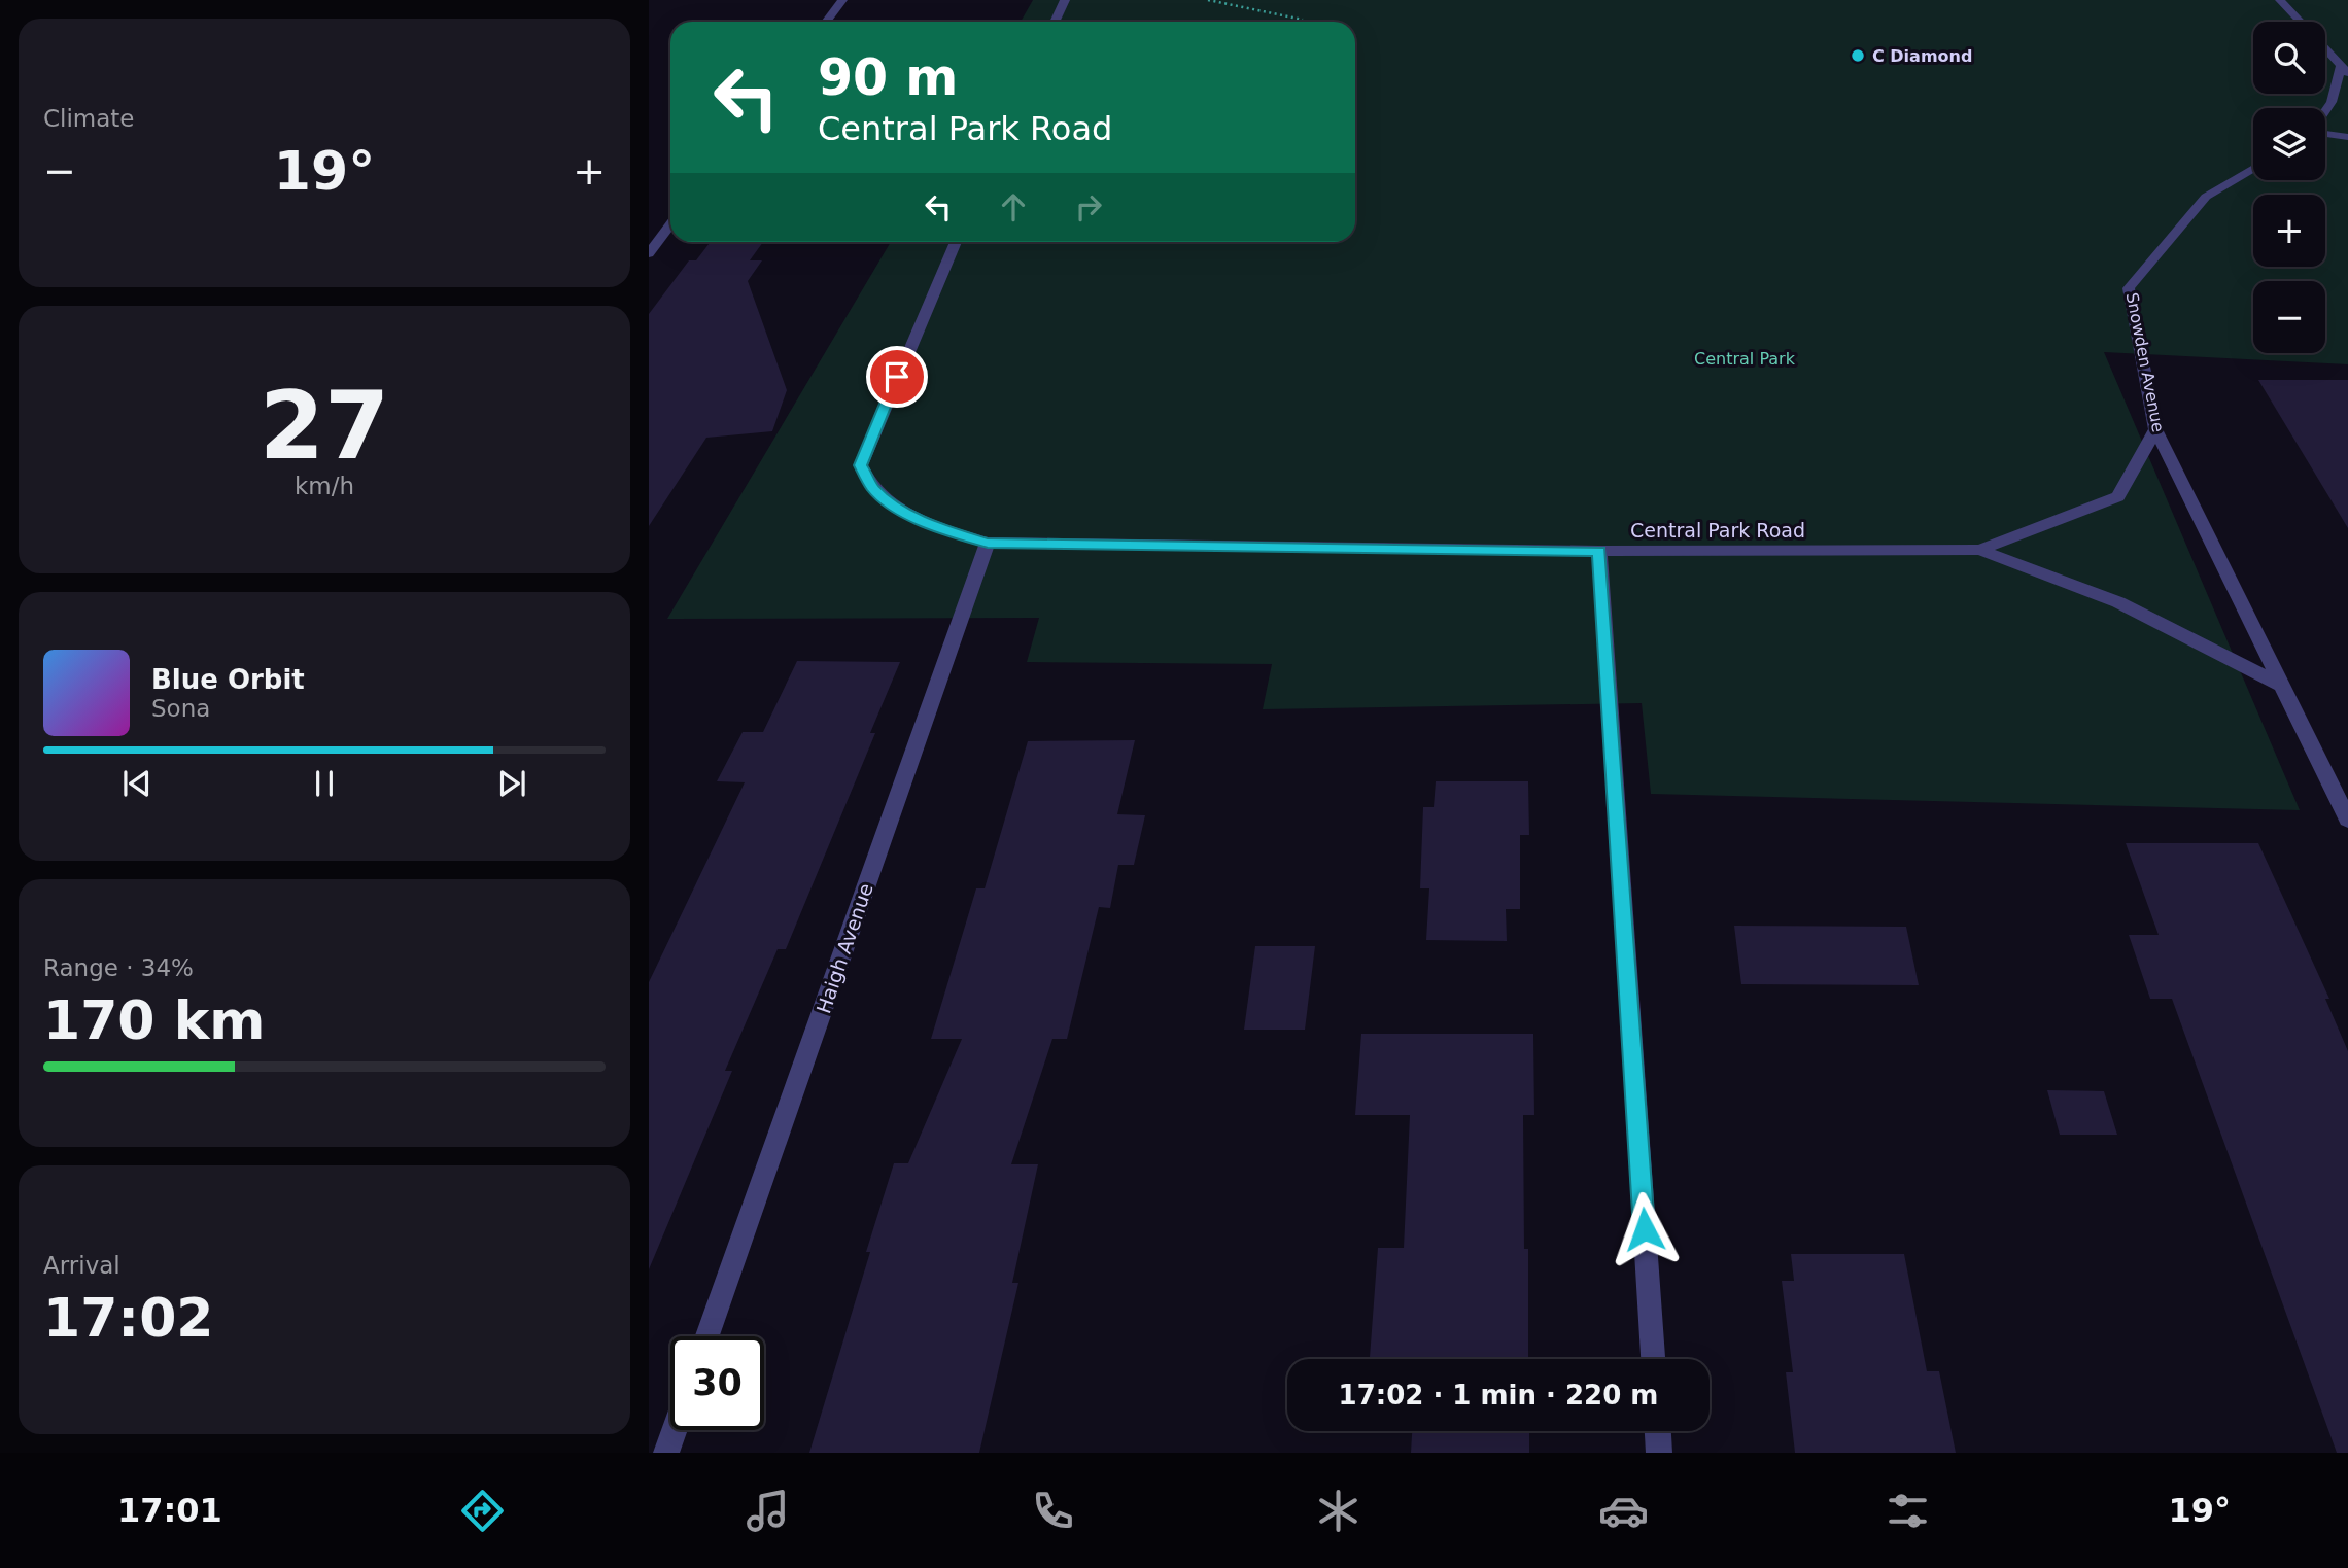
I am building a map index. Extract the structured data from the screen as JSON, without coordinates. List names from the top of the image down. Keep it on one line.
{"streets":{"street":["Snowden Avenue","Central Park Road","Haigh Avenue"]},"crossings":[["Snowden Avenue","Central Park Road"],["Central Park Road","Haigh Avenue"]],"parks":["Central Park"],"places":["C Diamond"],"page":{"tile":["Climate",["27","km/h"],["Range · 34%","170 km"],["Arrival","17:02"]],"map_buttons":["+","−"],"turn":["90 m","Central Park Road"],"heat":["−","19°","+"],"song":["Blue Orbit","Sona"],"limit":"30","trip":"17:02 · 1 min · 220 m","tabs":["17:01","19°"]}}
